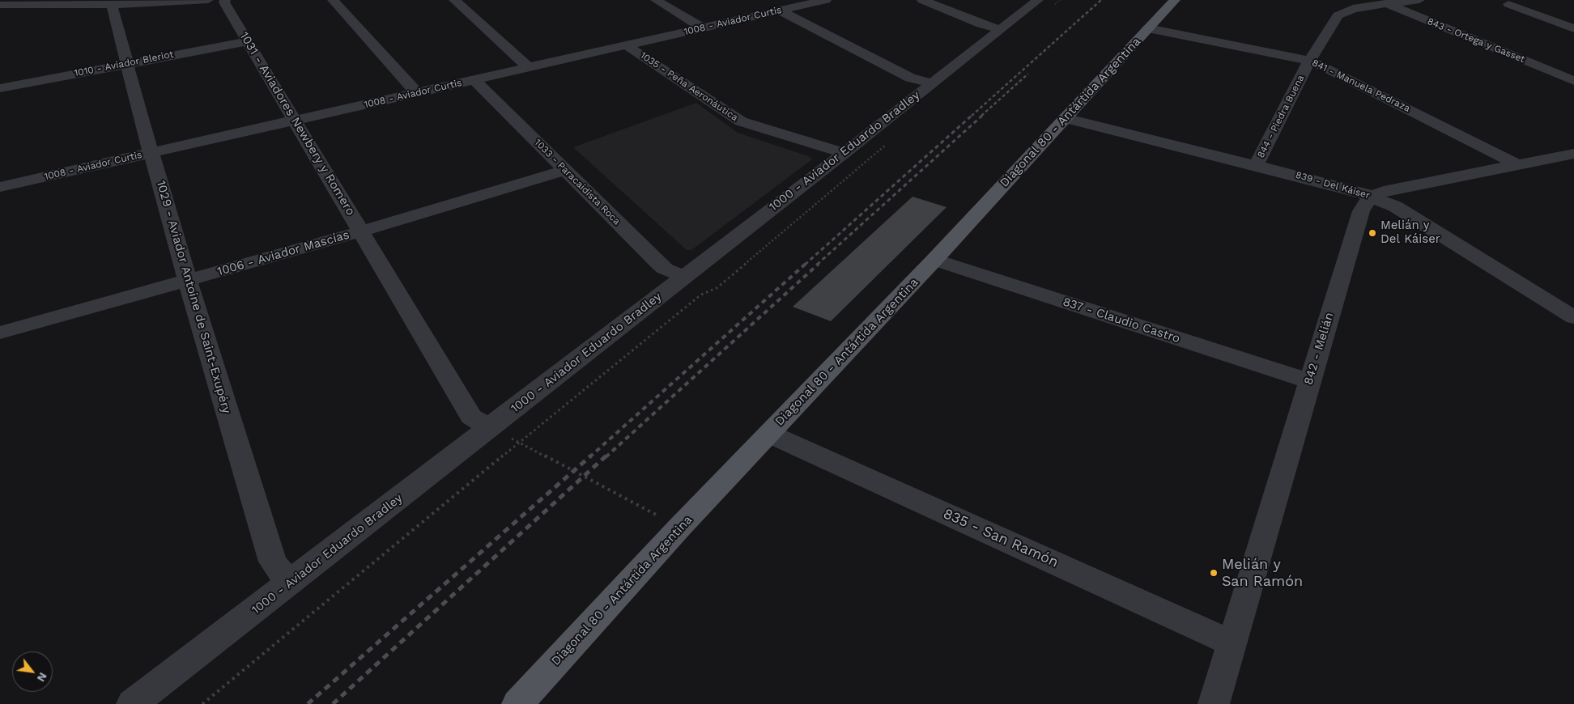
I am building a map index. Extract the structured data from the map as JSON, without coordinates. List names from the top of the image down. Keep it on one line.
{"streets":{"main road":["Diagonal 80 - Antártida Argentina"],"street":["1008 - Aviador Curtis","843 - Ortega y Gasset","1010 - Aviador Bleriot","841 - Manuela Pedraza","1035 - Peña Aeronáutica","844 - Piedra Buena","1031 - Aviadores Newbery y Romero","1000 - Aviador Eduardo Bradley","1033 - Paracaidista Roca","839 - Del Káiser","1006 - Aviador Mascías","1029 - Aviador Antoine de Saint-Exupéry","837 - Claudio Castro","842 - Melián","835 - San Ramón"]},"crossings":[["1008 - Aviador Curtis","1035 - Peña Aeronáutica"],["1008 - Aviador Curtis","1031 - Aviadores Newbery y Romero"],["1008 - Aviador Curtis","1033 - Paracaidista Roca"],["1008 - Aviador Curtis","1029 - Aviador Antoine de Saint-Exupéry"],["843 - Ortega y Gasset","844 - Piedra Buena"],["1010 - Aviador Bleriot","1031 - Aviadores Newbery y Romero"],["1010 - Aviador Bleriot","1029 - Aviador Antoine de Saint-Exupéry"],["841 - Manuela Pedraza","Diagonal 80 - Antártida Argentina"],["841 - Manuela Pedraza","844 - Piedra Buena"],["1035 - Peña Aeronáutica","1000 - Aviador Eduardo Bradley"],["Diagonal 80 - Antártida Argentina","839 - Del Káiser"],["Diagonal 80 - Antártida Argentina","837 - Claudio Castro"],["Diagonal 80 - Antártida Argentina","835 - San Ramón"],["844 - Piedra Buena","839 - Del Káiser"],["1031 - Aviadores Newbery y Romero","1000 - Aviador Eduardo Bradley"],["1031 - Aviadores Newbery y Romero","1006 - Aviador Mascías"],["1000 - Aviador Eduardo Bradley","1033 - Paracaidista Roca"],["1000 - Aviador Eduardo Bradley","1029 - Aviador Antoine de Saint-Exupéry"],["1033 - Paracaidista Roca","1006 - Aviador Mascías"],["839 - Del Káiser","842 - Melián"],["1006 - Aviador Mascías","1029 - Aviador Antoine de Saint-Exupéry"],["837 - Claudio Castro","842 - Melián"],["842 - Melián","835 - San Ramón"]],"places":["Melián y Del Káiser","Melián y San Ramón"],"north":"bottom right"}
